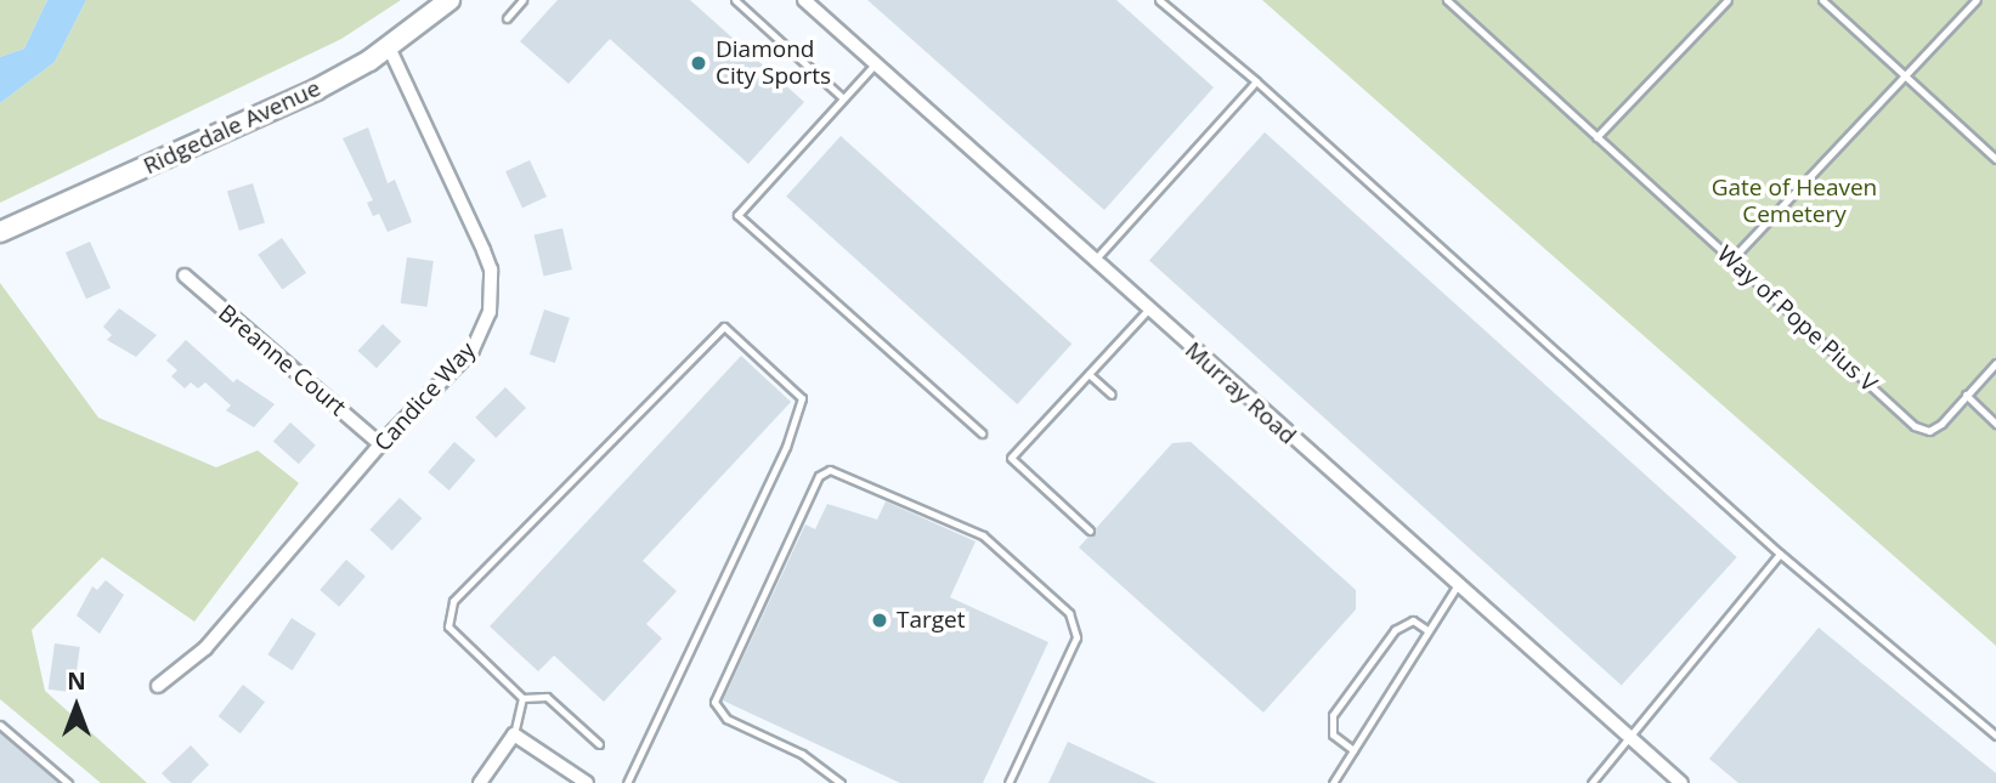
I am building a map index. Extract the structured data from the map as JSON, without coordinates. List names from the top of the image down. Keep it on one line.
{"streets":{"main road":["Ridgedale Avenue"],"street":["Breanne Court","Murray Road","Candice Way"],"lane":["Way of Pope Pius V"]},"crossings":[["Ridgedale Avenue","Candice Way"],["Breanne Court","Candice Way"]],"parks":["Gate of Heaven Cemetery"],"places":["Diamond City Sports","Target"],"north":"top"}
